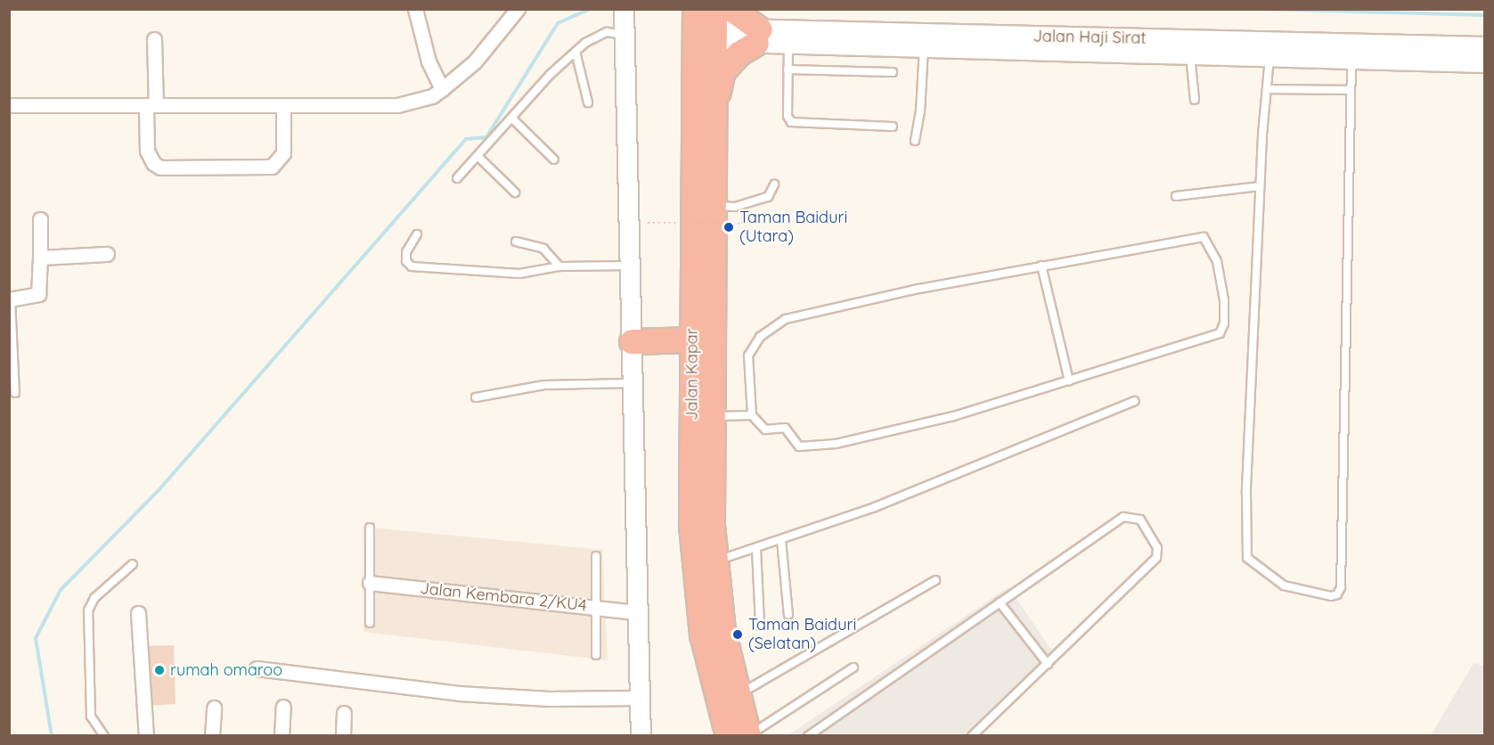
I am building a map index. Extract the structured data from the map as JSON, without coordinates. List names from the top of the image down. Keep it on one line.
{"streets":{"highway":["Jalan Kapar"],"main road":["Jalan Haji Sirat"],"street":["Jalan Kembara 2/KU4"]},"crossings":[["Jalan Haji Sirat","Jalan Kapar"]],"places":["Taman Baiduri (Utara)","Taman Baiduri (Selatan)","rumah omaroo"]}
